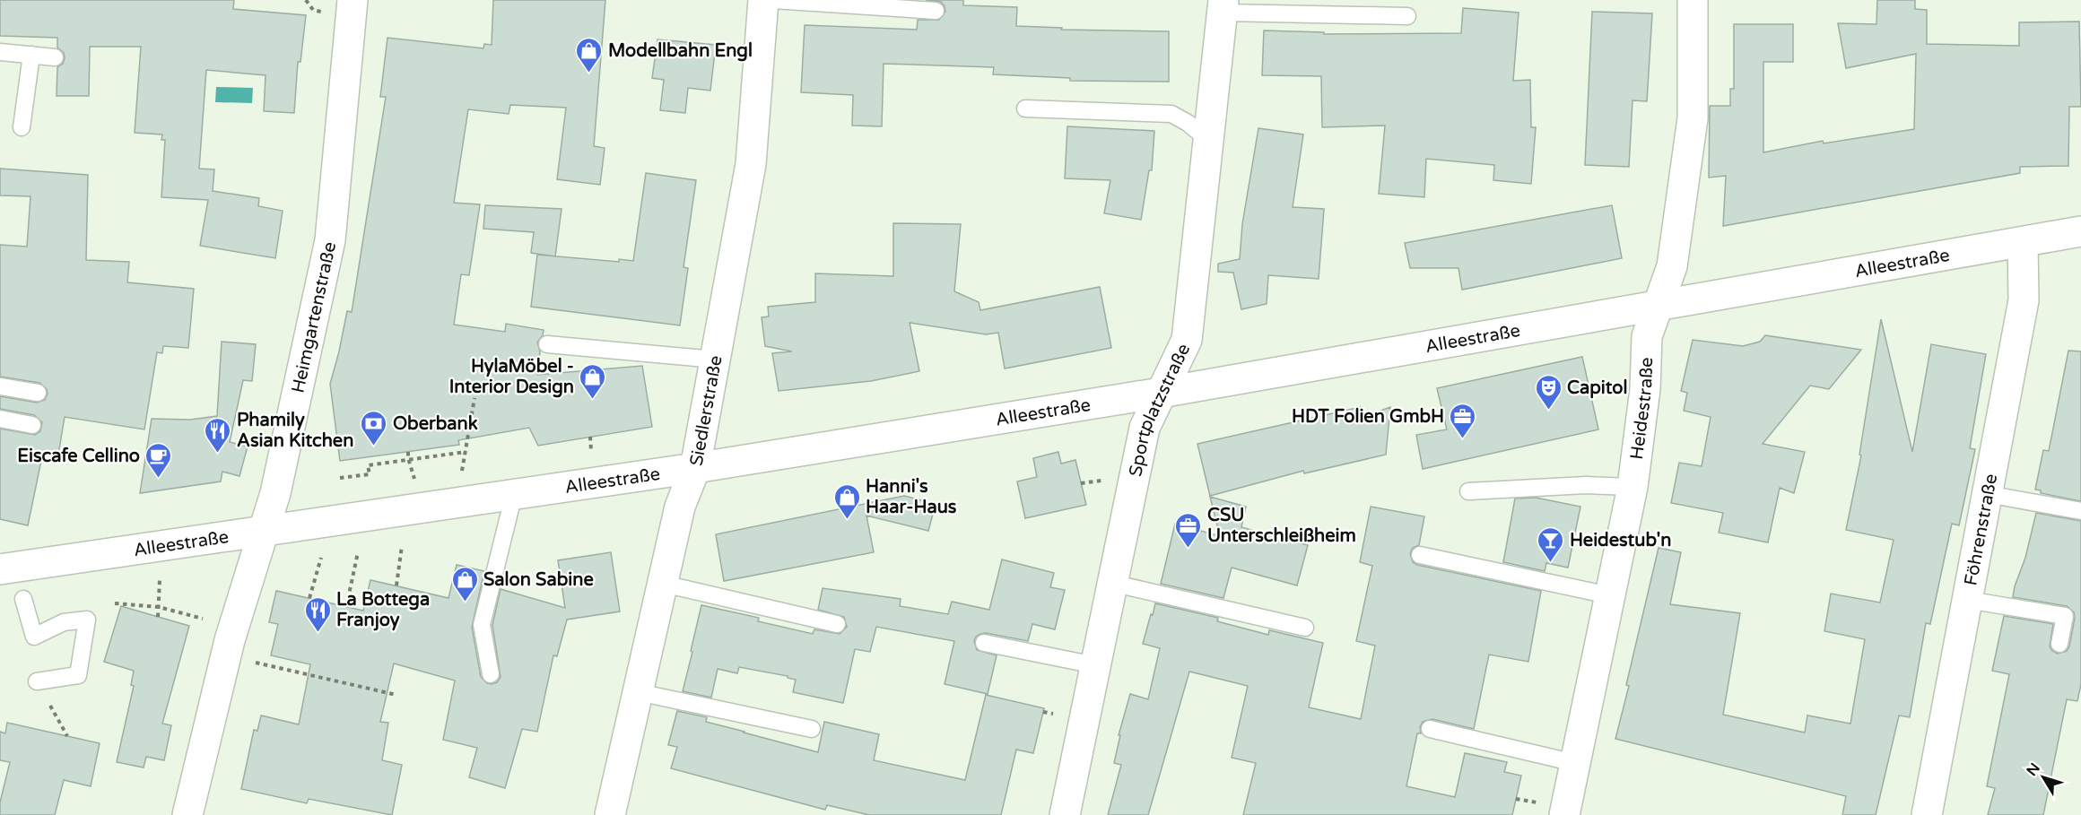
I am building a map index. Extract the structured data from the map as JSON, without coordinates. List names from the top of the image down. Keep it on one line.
{"streets":{"street":["Alleestraße","Heimgartenstraße","Heidestraße","Sportplatzstraße","Siedlerstraße","Föhrenstraße"]},"crossings":[["Alleestraße","Heimgartenstraße"],["Alleestraße","Heidestraße"],["Alleestraße","Sportplatzstraße"],["Alleestraße","Siedlerstraße"],["Alleestraße","Föhrenstraße"]],"places":{"shop":["Modellbahn Engl","HylaMöbel - Interior Design","Hanni's Haar-Haus","Salon Sabine"],"theatre":["Capitol"],"office":["HDT Folien GmbH","CSU Unterschleißheim"],"bank":["Oberbank"],"restaurant":["Phamily Asian Kitchen","La Bottega Franjoy"],"cafe":["Eiscafe Cellino"],"bar":["Heidestub'n"]},"north":"top left"}
